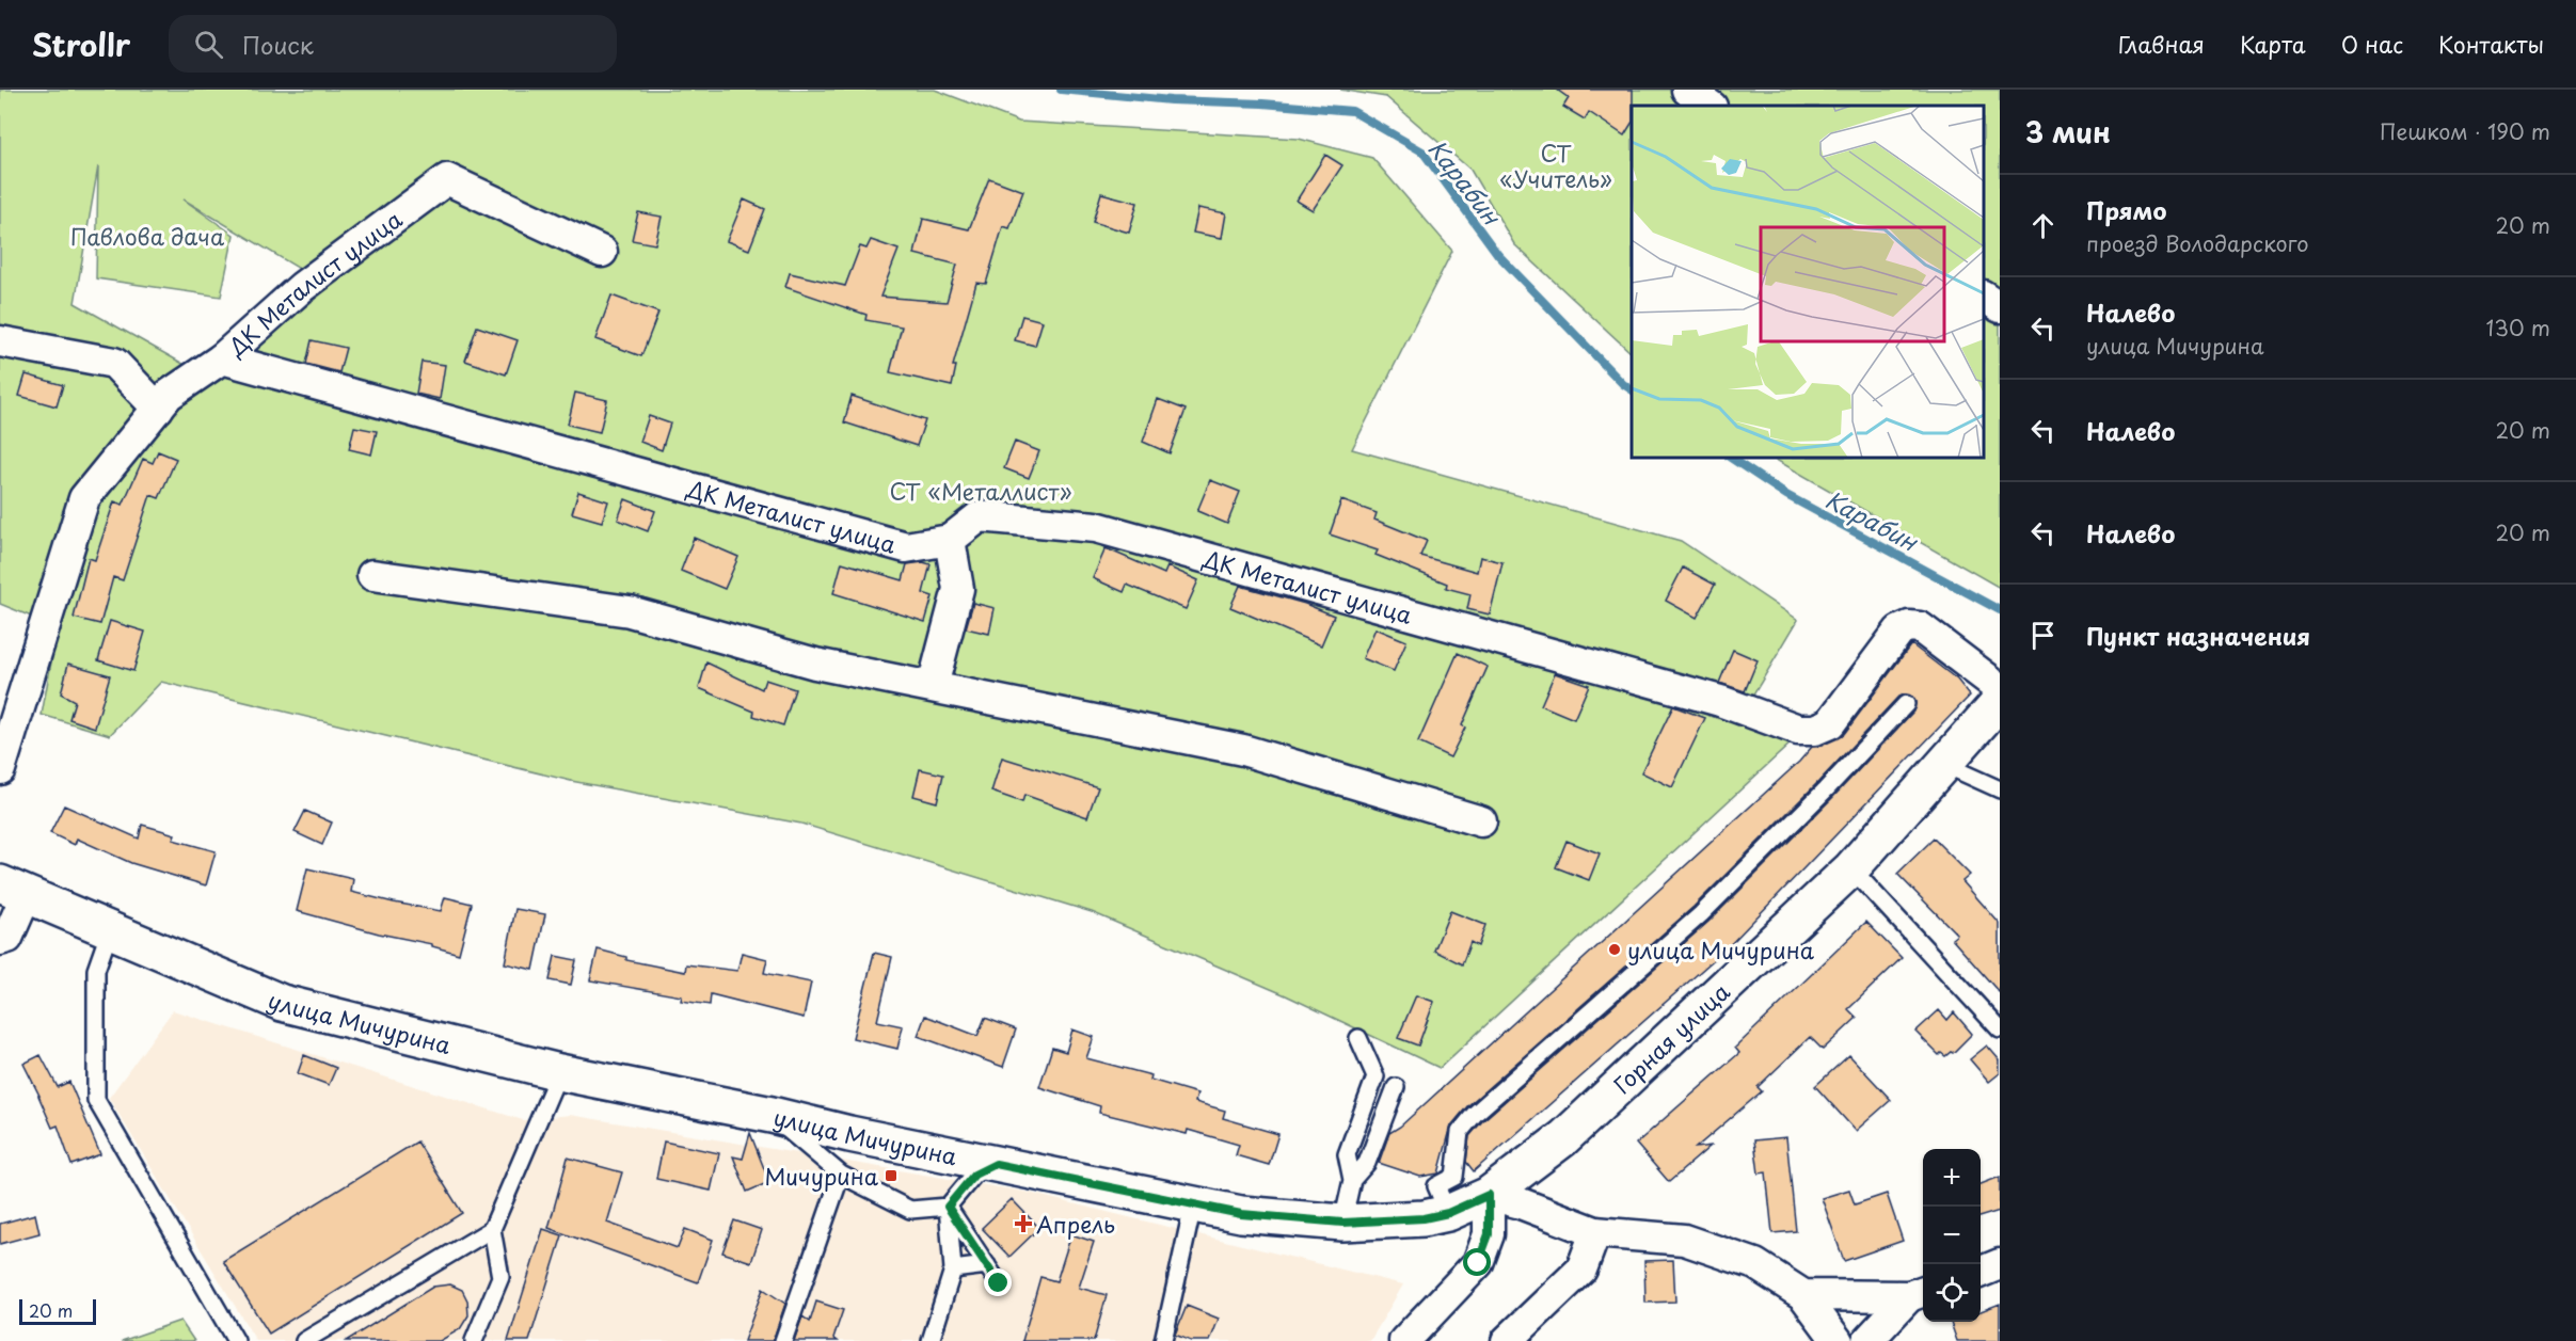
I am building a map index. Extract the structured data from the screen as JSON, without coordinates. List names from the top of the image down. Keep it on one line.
{"streets":{"street":["ДК Металист улица","улица Мичурина","Горная улица"]},"crossings":[["улица Мичурина","Горная улица"]],"water":["Карабин"],"parks":["СТ «Учитель»","Павлова дача","СТ «Металлист»"],"places":{"other":["улица Мичурина"],"transit":["Мичурина"],"health":["Апрель"]},"scale_bar":"20 m","page":{"header":"Strollr","search":"Поиск","nav":["Главная","Карта","О нас","Контакты"],"heading":["3 мин","Пешком · 190 m"],"list":[["Прямо","проезд Володарского","20 m"],["Налево","улица Мичурина","130 m"],["Налево","20 m"],["Налево","20 m"],"Пункт назначения"],"map_buttons":["+","−"],"scale":"20 m"}}
